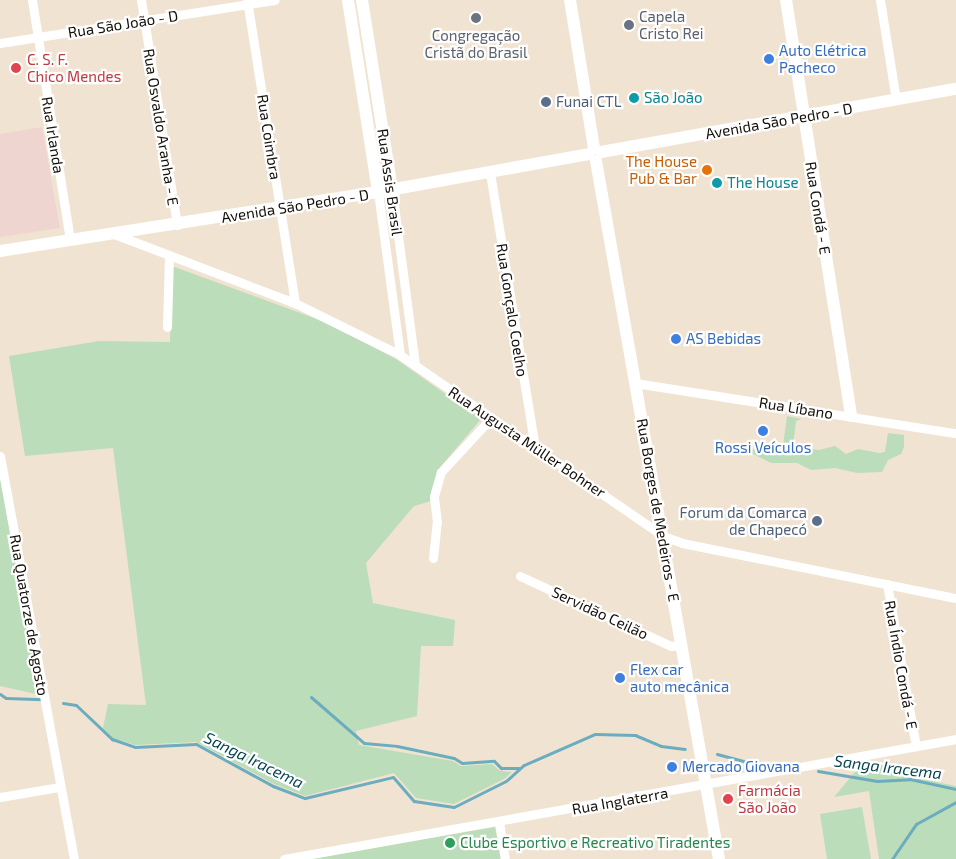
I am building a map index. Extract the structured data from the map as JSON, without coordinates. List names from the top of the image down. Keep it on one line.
{"streets":{"street":["Rua São João - D","Avenida São Pedro - D","Rua Osvaldo Aranha - E","Rua Irlanda","Rua Coimbra","Rua Assis Brasil","Rua Condá - E","Rua Gonçalo Coelho","Rua Líbano","Rua Augusta Müller Bohner","Rua Borges de Medeiros - E","Servidão Ceilão","Rua Quatorze de Agosto","Rua Índio Condá - E","Rua Inglaterra"]},"crossings":[["Rua São João - D","Rua Osvaldo Aranha - E"],["Rua São João - D","Rua Irlanda"],["Rua São João - D","Rua Coimbra"],["Avenida São Pedro - D","Rua Osvaldo Aranha - E"],["Avenida São Pedro - D","Rua Irlanda"],["Avenida São Pedro - D","Rua Coimbra"],["Avenida São Pedro - D","Rua Assis Brasil"],["Avenida São Pedro - D","Rua Condá - E"],["Avenida São Pedro - D","Rua Gonçalo Coelho"],["Avenida São Pedro - D","Rua Augusta Müller Bohner"],["Avenida São Pedro - D","Rua Borges de Medeiros - E"],["Rua Coimbra","Rua Augusta Müller Bohner"],["Rua Assis Brasil","Rua Augusta Müller Bohner"],["Rua Condá - E","Rua Líbano"],["Rua Gonçalo Coelho","Rua Augusta Müller Bohner"],["Rua Líbano","Rua Borges de Medeiros - E"],["Rua Augusta Müller Bohner","Rua Borges de Medeiros - E"],["Rua Augusta Müller Bohner","Rua Índio Condá - E"],["Rua Borges de Medeiros - E","Servidão Ceilão"],["Rua Borges de Medeiros - E","Rua Inglaterra"],["Rua Índio Condá - E","Rua Inglaterra"]],"water":["Sanga Iracema"],"places":["Congregação Cristã do Brasil","Capela Cristo Rei","Auto Elétrica Pacheco","C. S. F. Chico Mendes","São João","Funai CTL","The House Pub & Bar","The House","AS Bebidas","Rossi Veículos","Forum da Comarca de Chapecó","Flex car auto mecânica","Mercado Giovana","Farmácia São João","Clube Esportivo e Recreativo Tiradentes"]}
